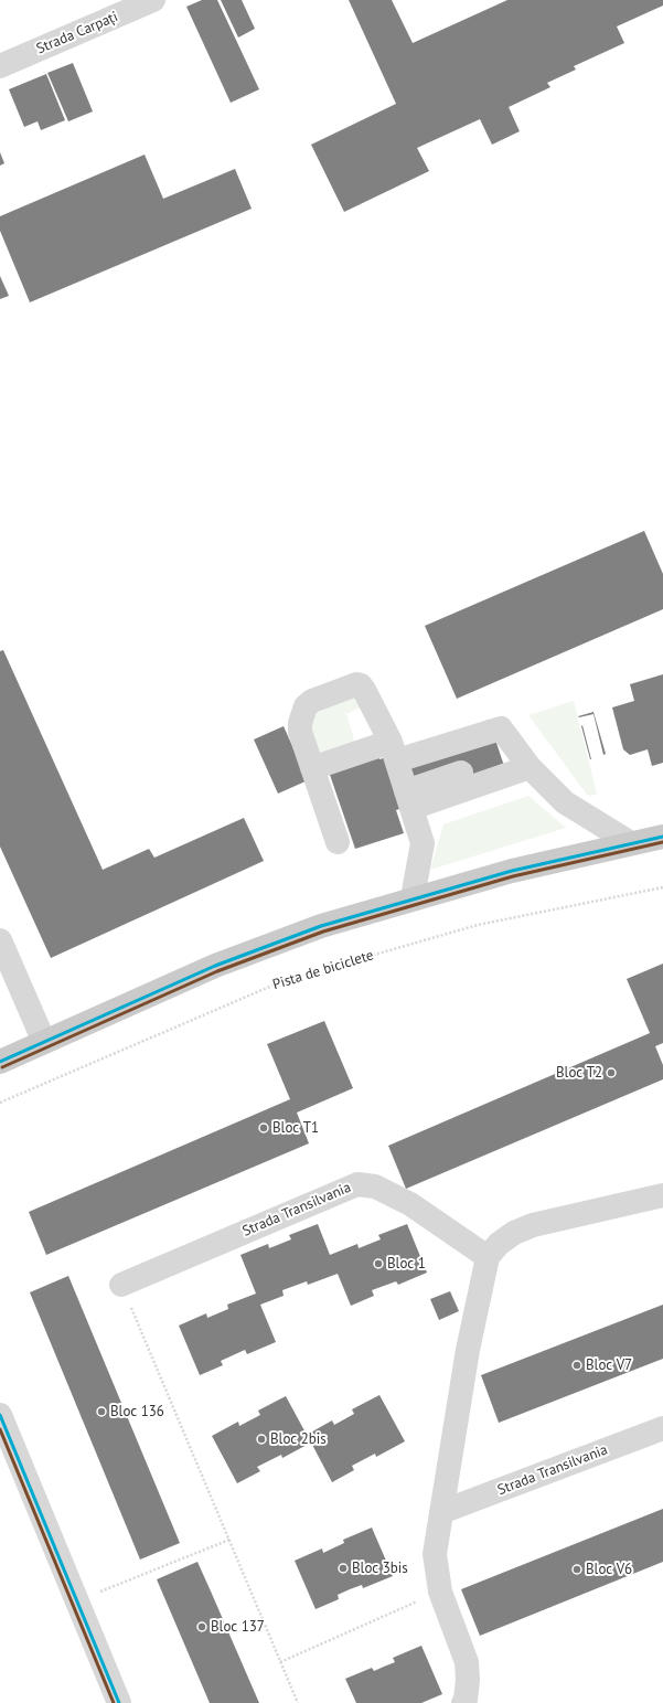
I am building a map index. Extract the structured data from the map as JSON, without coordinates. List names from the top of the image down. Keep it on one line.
{"streets":{"street":["Strada Carpați","Strada Transilvania"],"path":["Pista de biciclete"]},"places":["Bloc T2","Bloc T1","Bloc 1","Bloc V7","Bloc 136","Bloc 2bis","Bloc 3bis","Bloc V6","Bloc 137"]}
